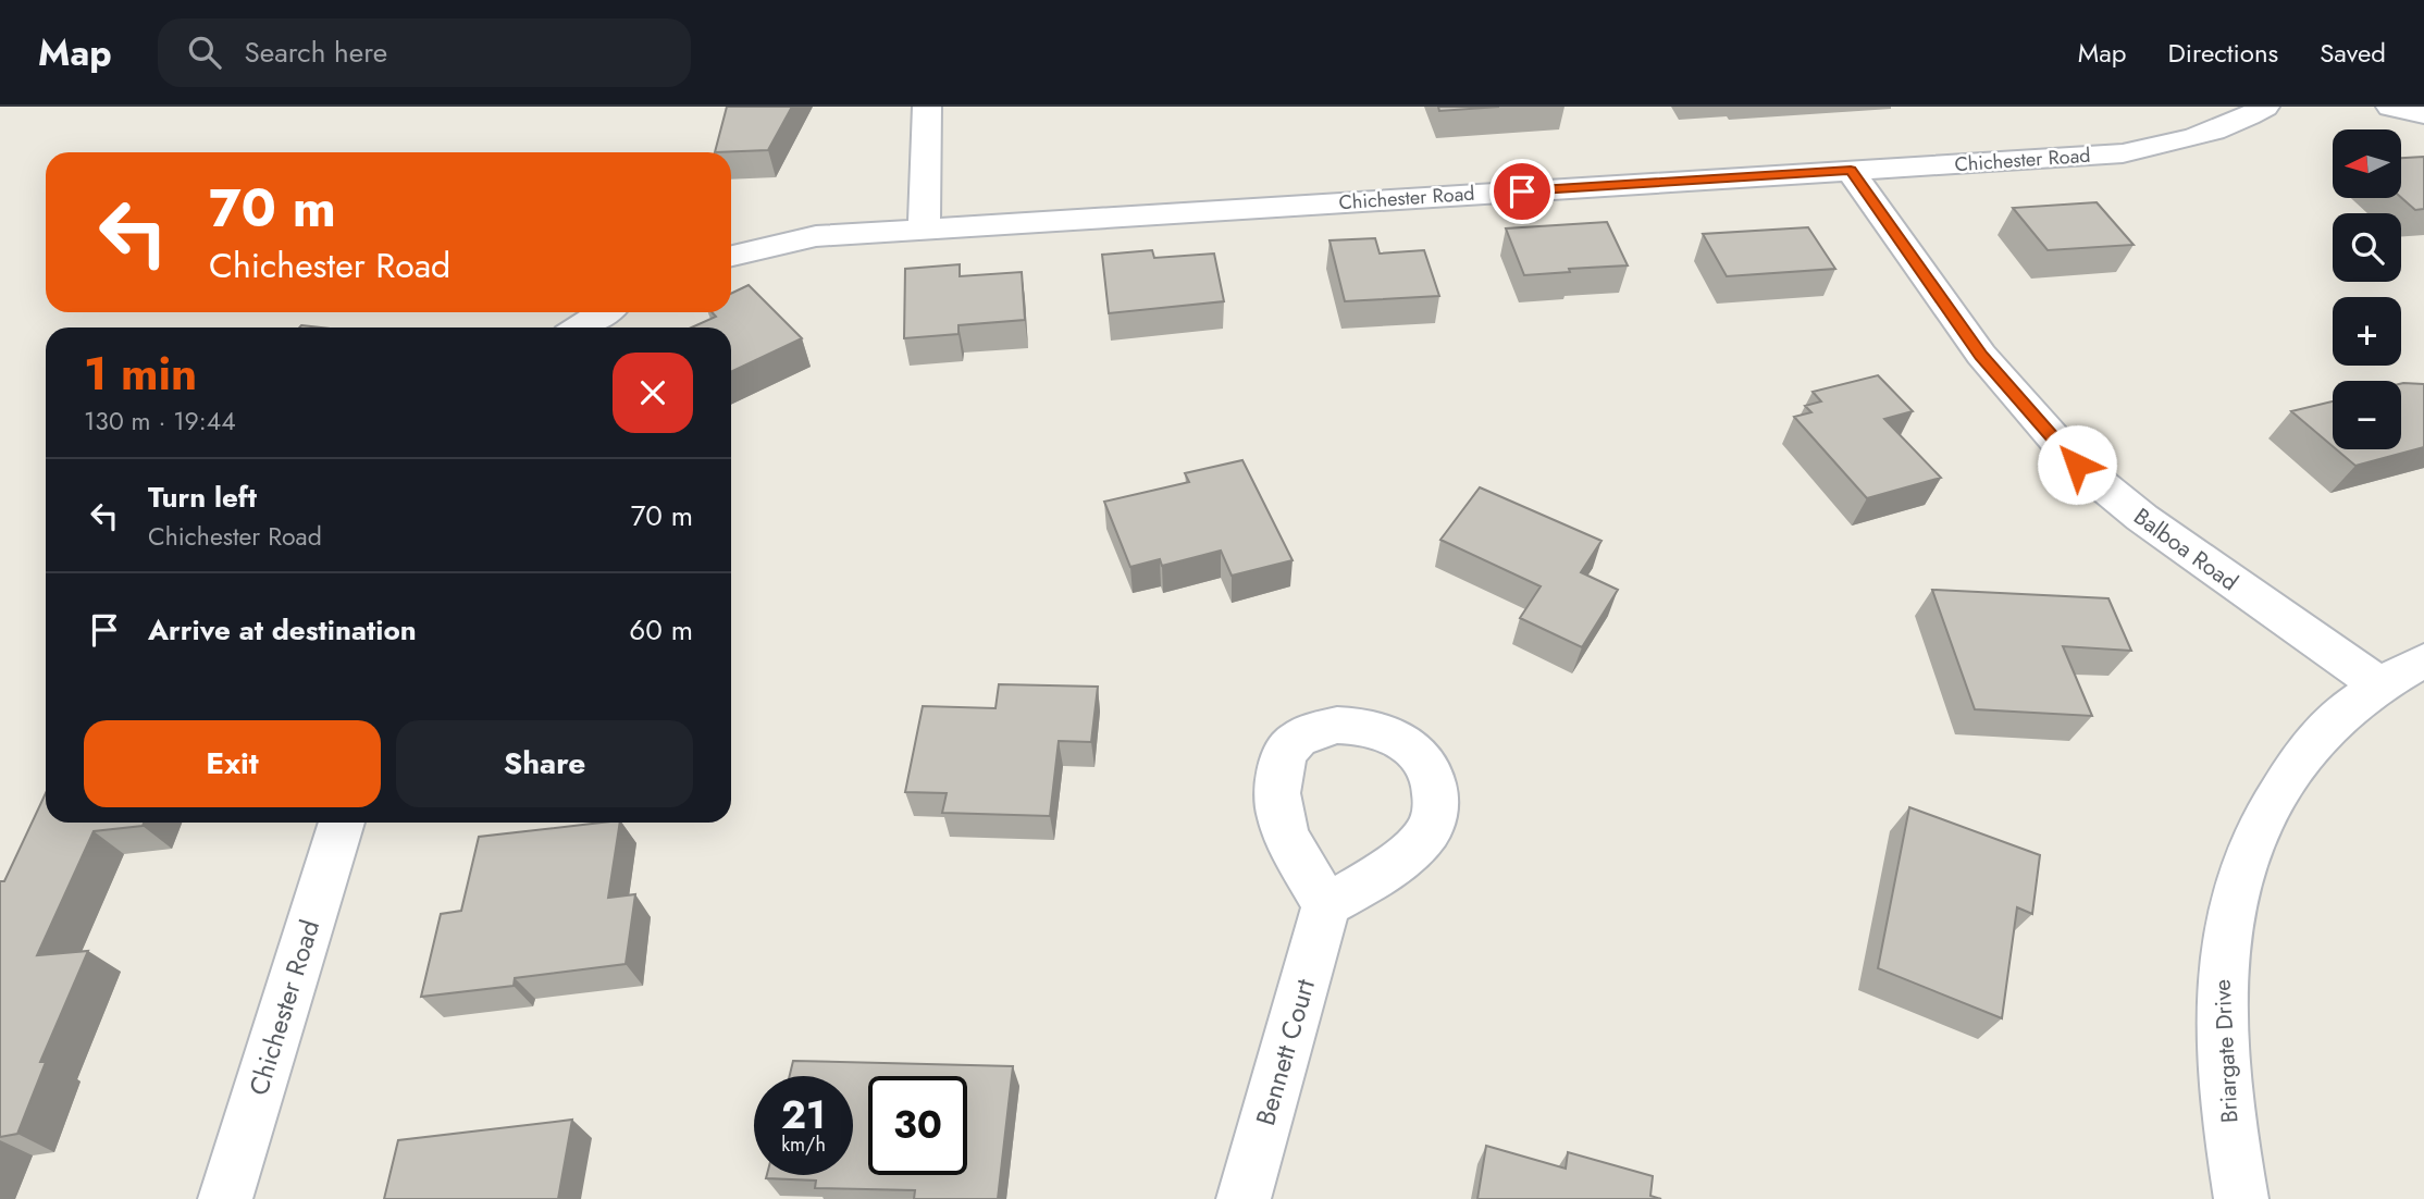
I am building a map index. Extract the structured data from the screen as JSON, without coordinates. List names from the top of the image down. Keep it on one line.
{"streets":{"street":["Chichester Road","Balboa Road","Briargate Drive","Bennett Court"]},"crossings":[["Chichester Road","Balboa Road"],["Balboa Road","Briargate Drive"]],"north":"left","page":{"header":"Map","search":"Search here","nav":["Map","Directions","Saved"],"map_buttons":["+","−"],"turn":["70 m","Chichester Road"],"heading":["1 min","130 m · 19:44"],"list":[{"name":"Turn left","note":"Chichester Road","value":"70 m"},{"name":"Arrive at destination","value":"60 m"}],"buttons":["Exit","Share"],"speed":"21 km/h","limit":"30"}}
